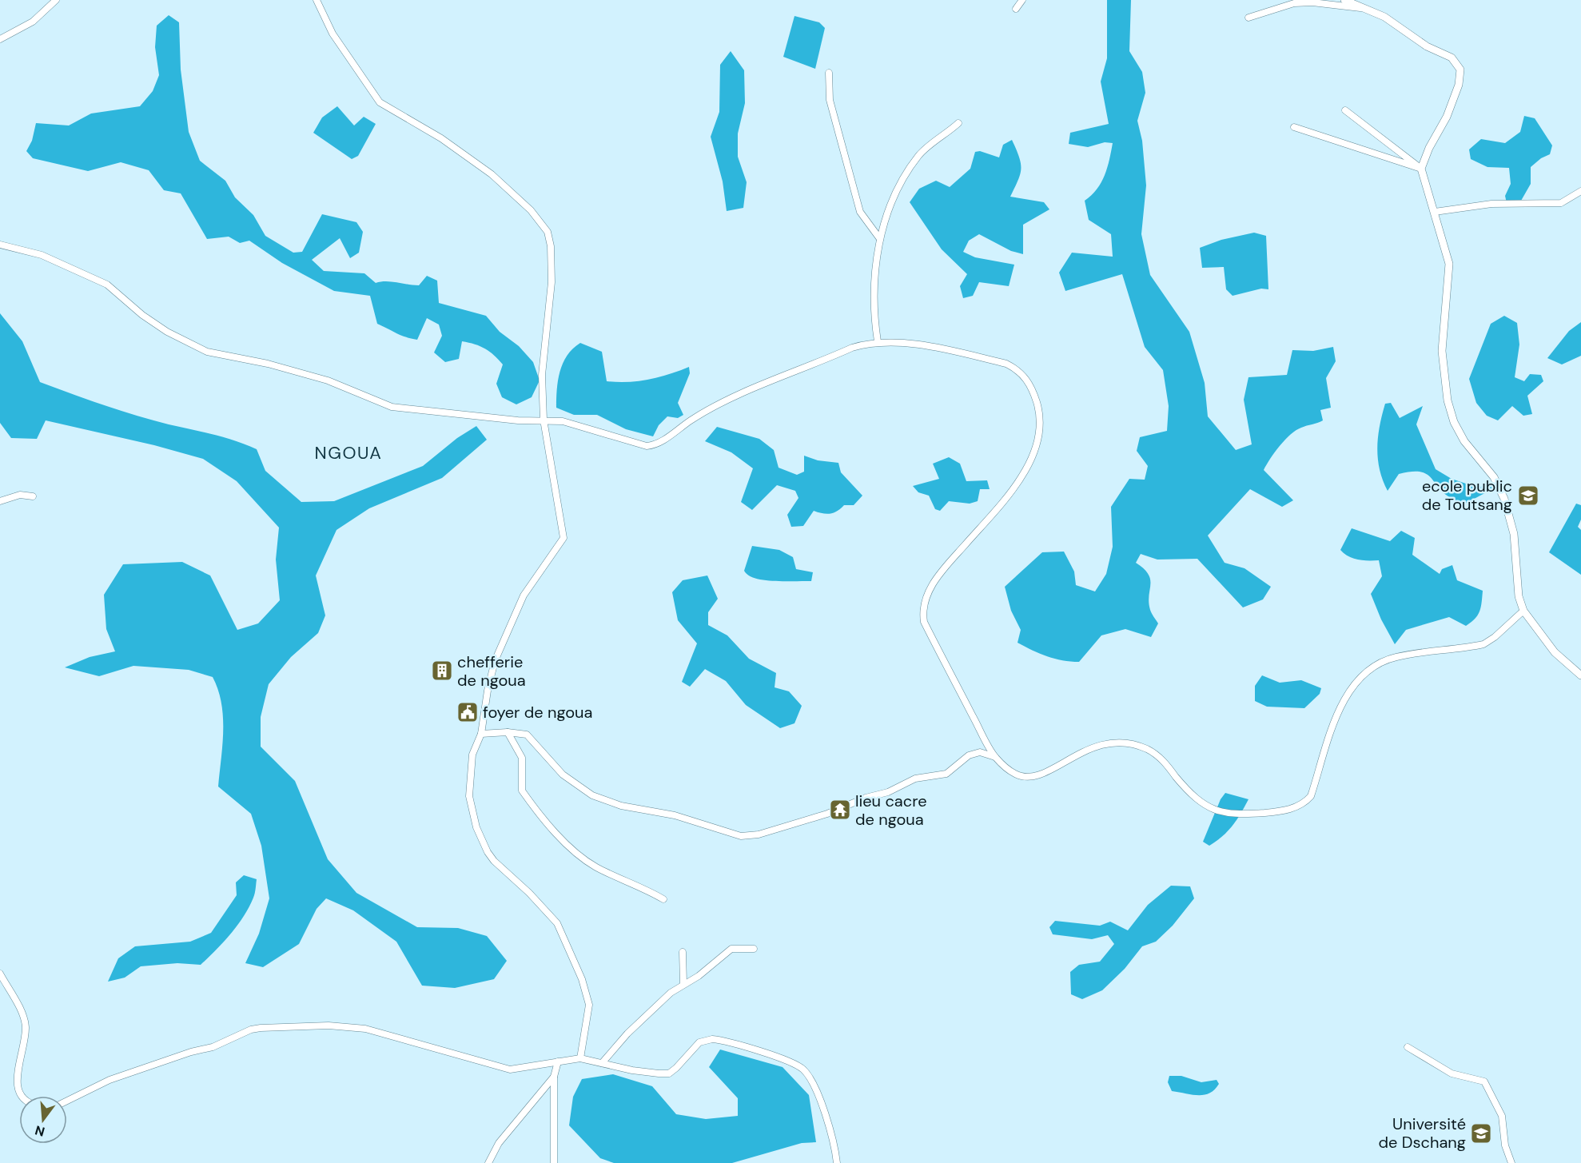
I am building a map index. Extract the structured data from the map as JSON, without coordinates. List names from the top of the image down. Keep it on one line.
{"districts":["NGOUA"],"places":{"school or university":["ecole public de Toutsang","Université de Dschang"],"building":["chefferie de ngoua"],"public building":["foyer de ngoua"],"temple":["lieu cacre de ngoua"]},"north":"bottom"}
